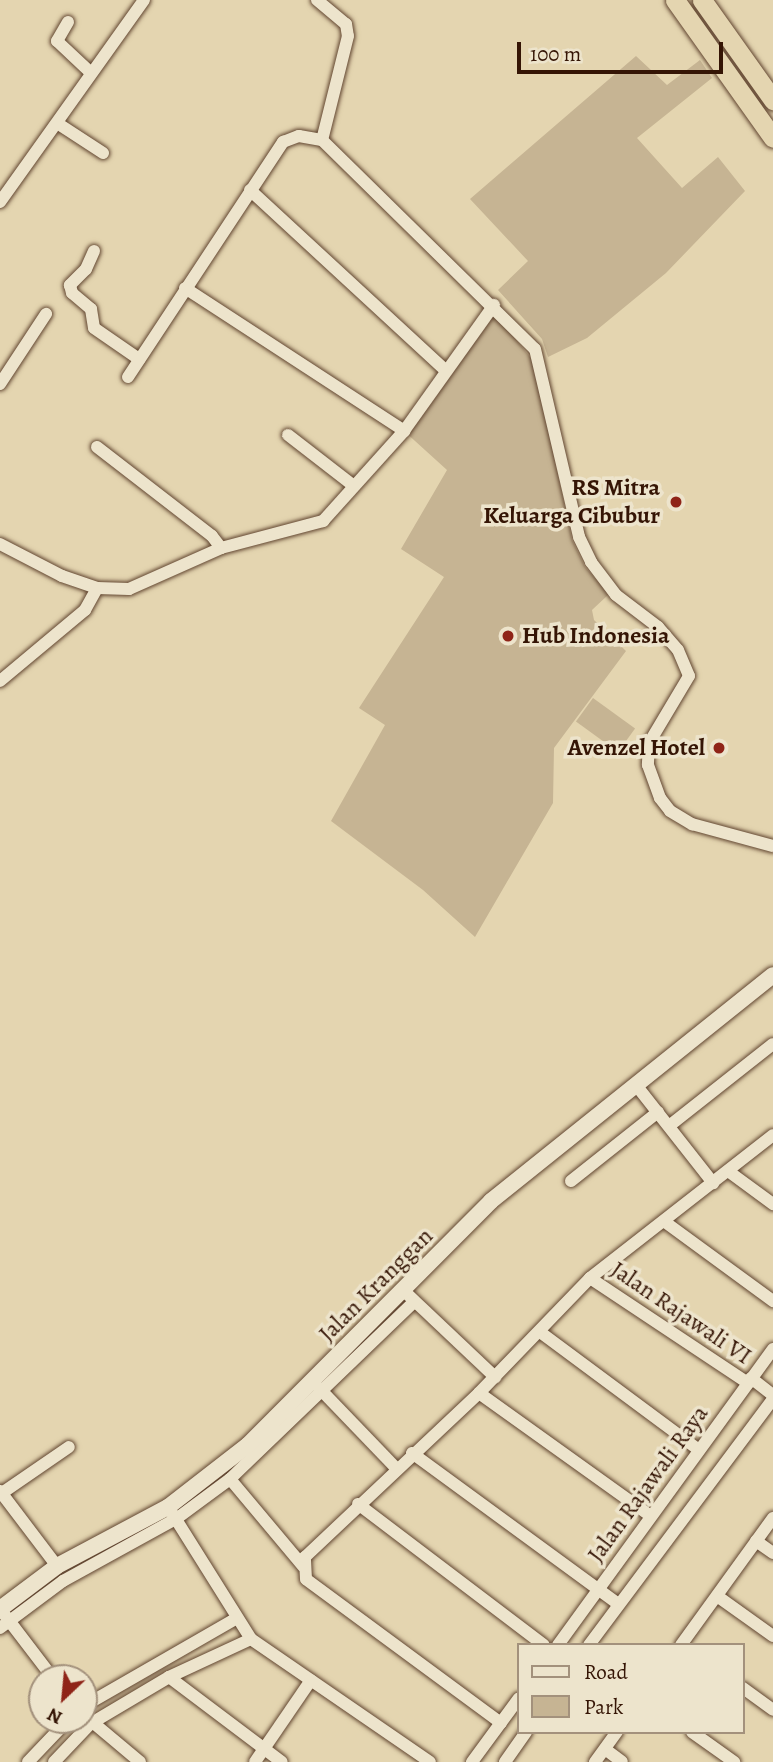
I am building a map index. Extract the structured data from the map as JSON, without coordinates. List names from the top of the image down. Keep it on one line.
{"streets":{"main road":["Jalan Kranggan"],"street":["Jalan Rajawali VI","Jalan Rajawali Raya"]},"crossings":[["Jalan Rajawali VI","Jalan Rajawali Raya"]],"places":["RS Mitra Keluarga Cibubur","Hub Indonesia","Avenzel Hotel"],"legend":["Road","Park"],"scale_bar":"100 m","north":"bottom left"}
